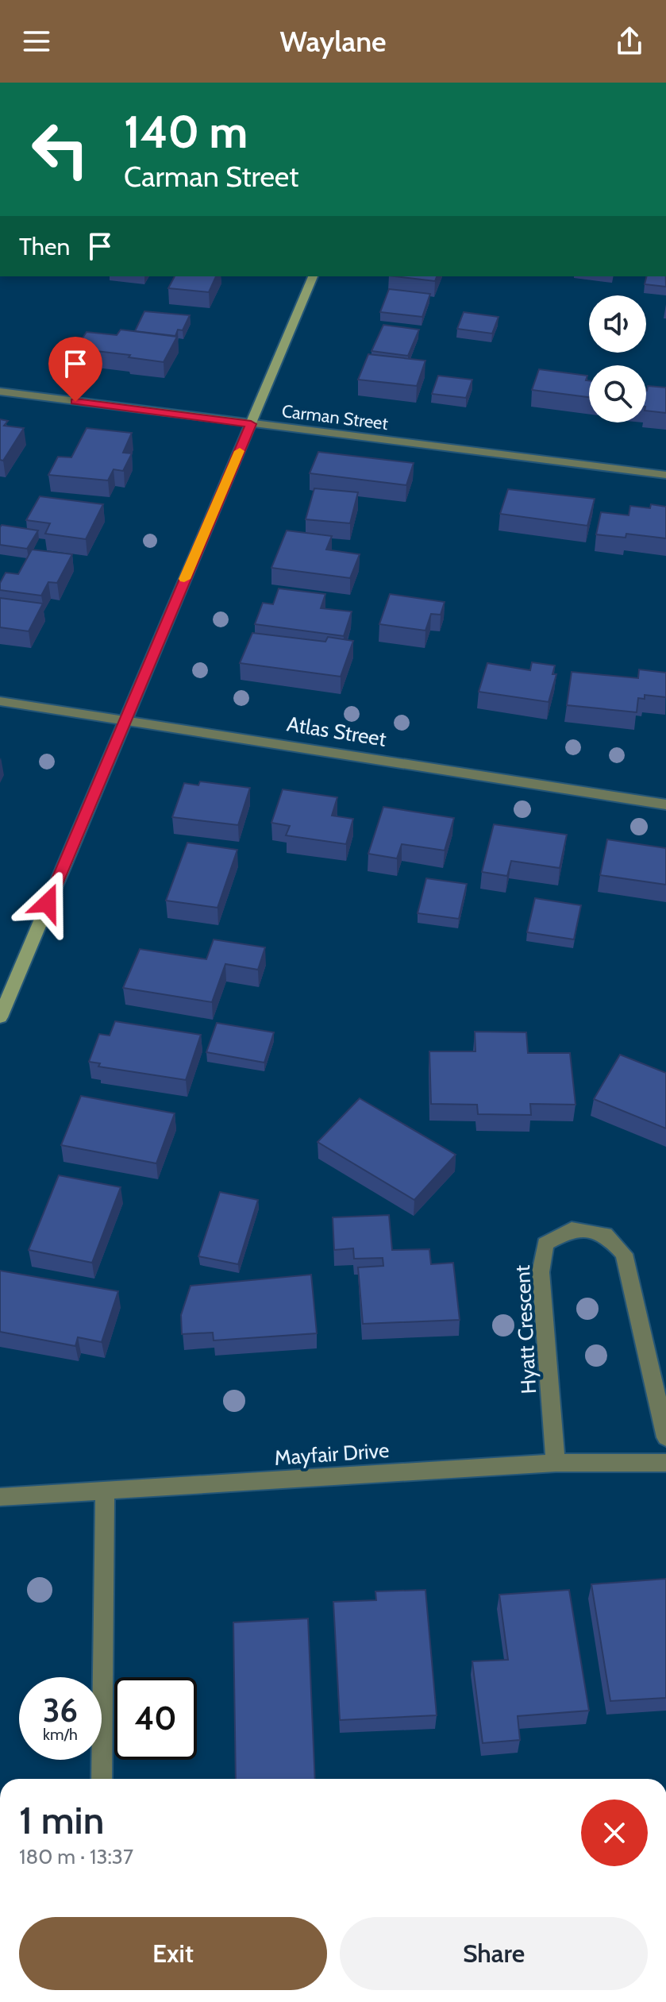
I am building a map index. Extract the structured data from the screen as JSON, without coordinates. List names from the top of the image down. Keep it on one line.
{"streets":{"street":["Carman Street","Atlas Street","Hyatt Crescent","Mayfair Drive"]},"crossings":[["Hyatt Crescent","Mayfair Drive"]],"page":{"header":"Waylane","turn":["140 m","Carman Street"],"then":"Then","speed":"36 km/h","limit":"40","heading":["1 min","180 m · 13:37"],"buttons":["Exit","Share"]}}
